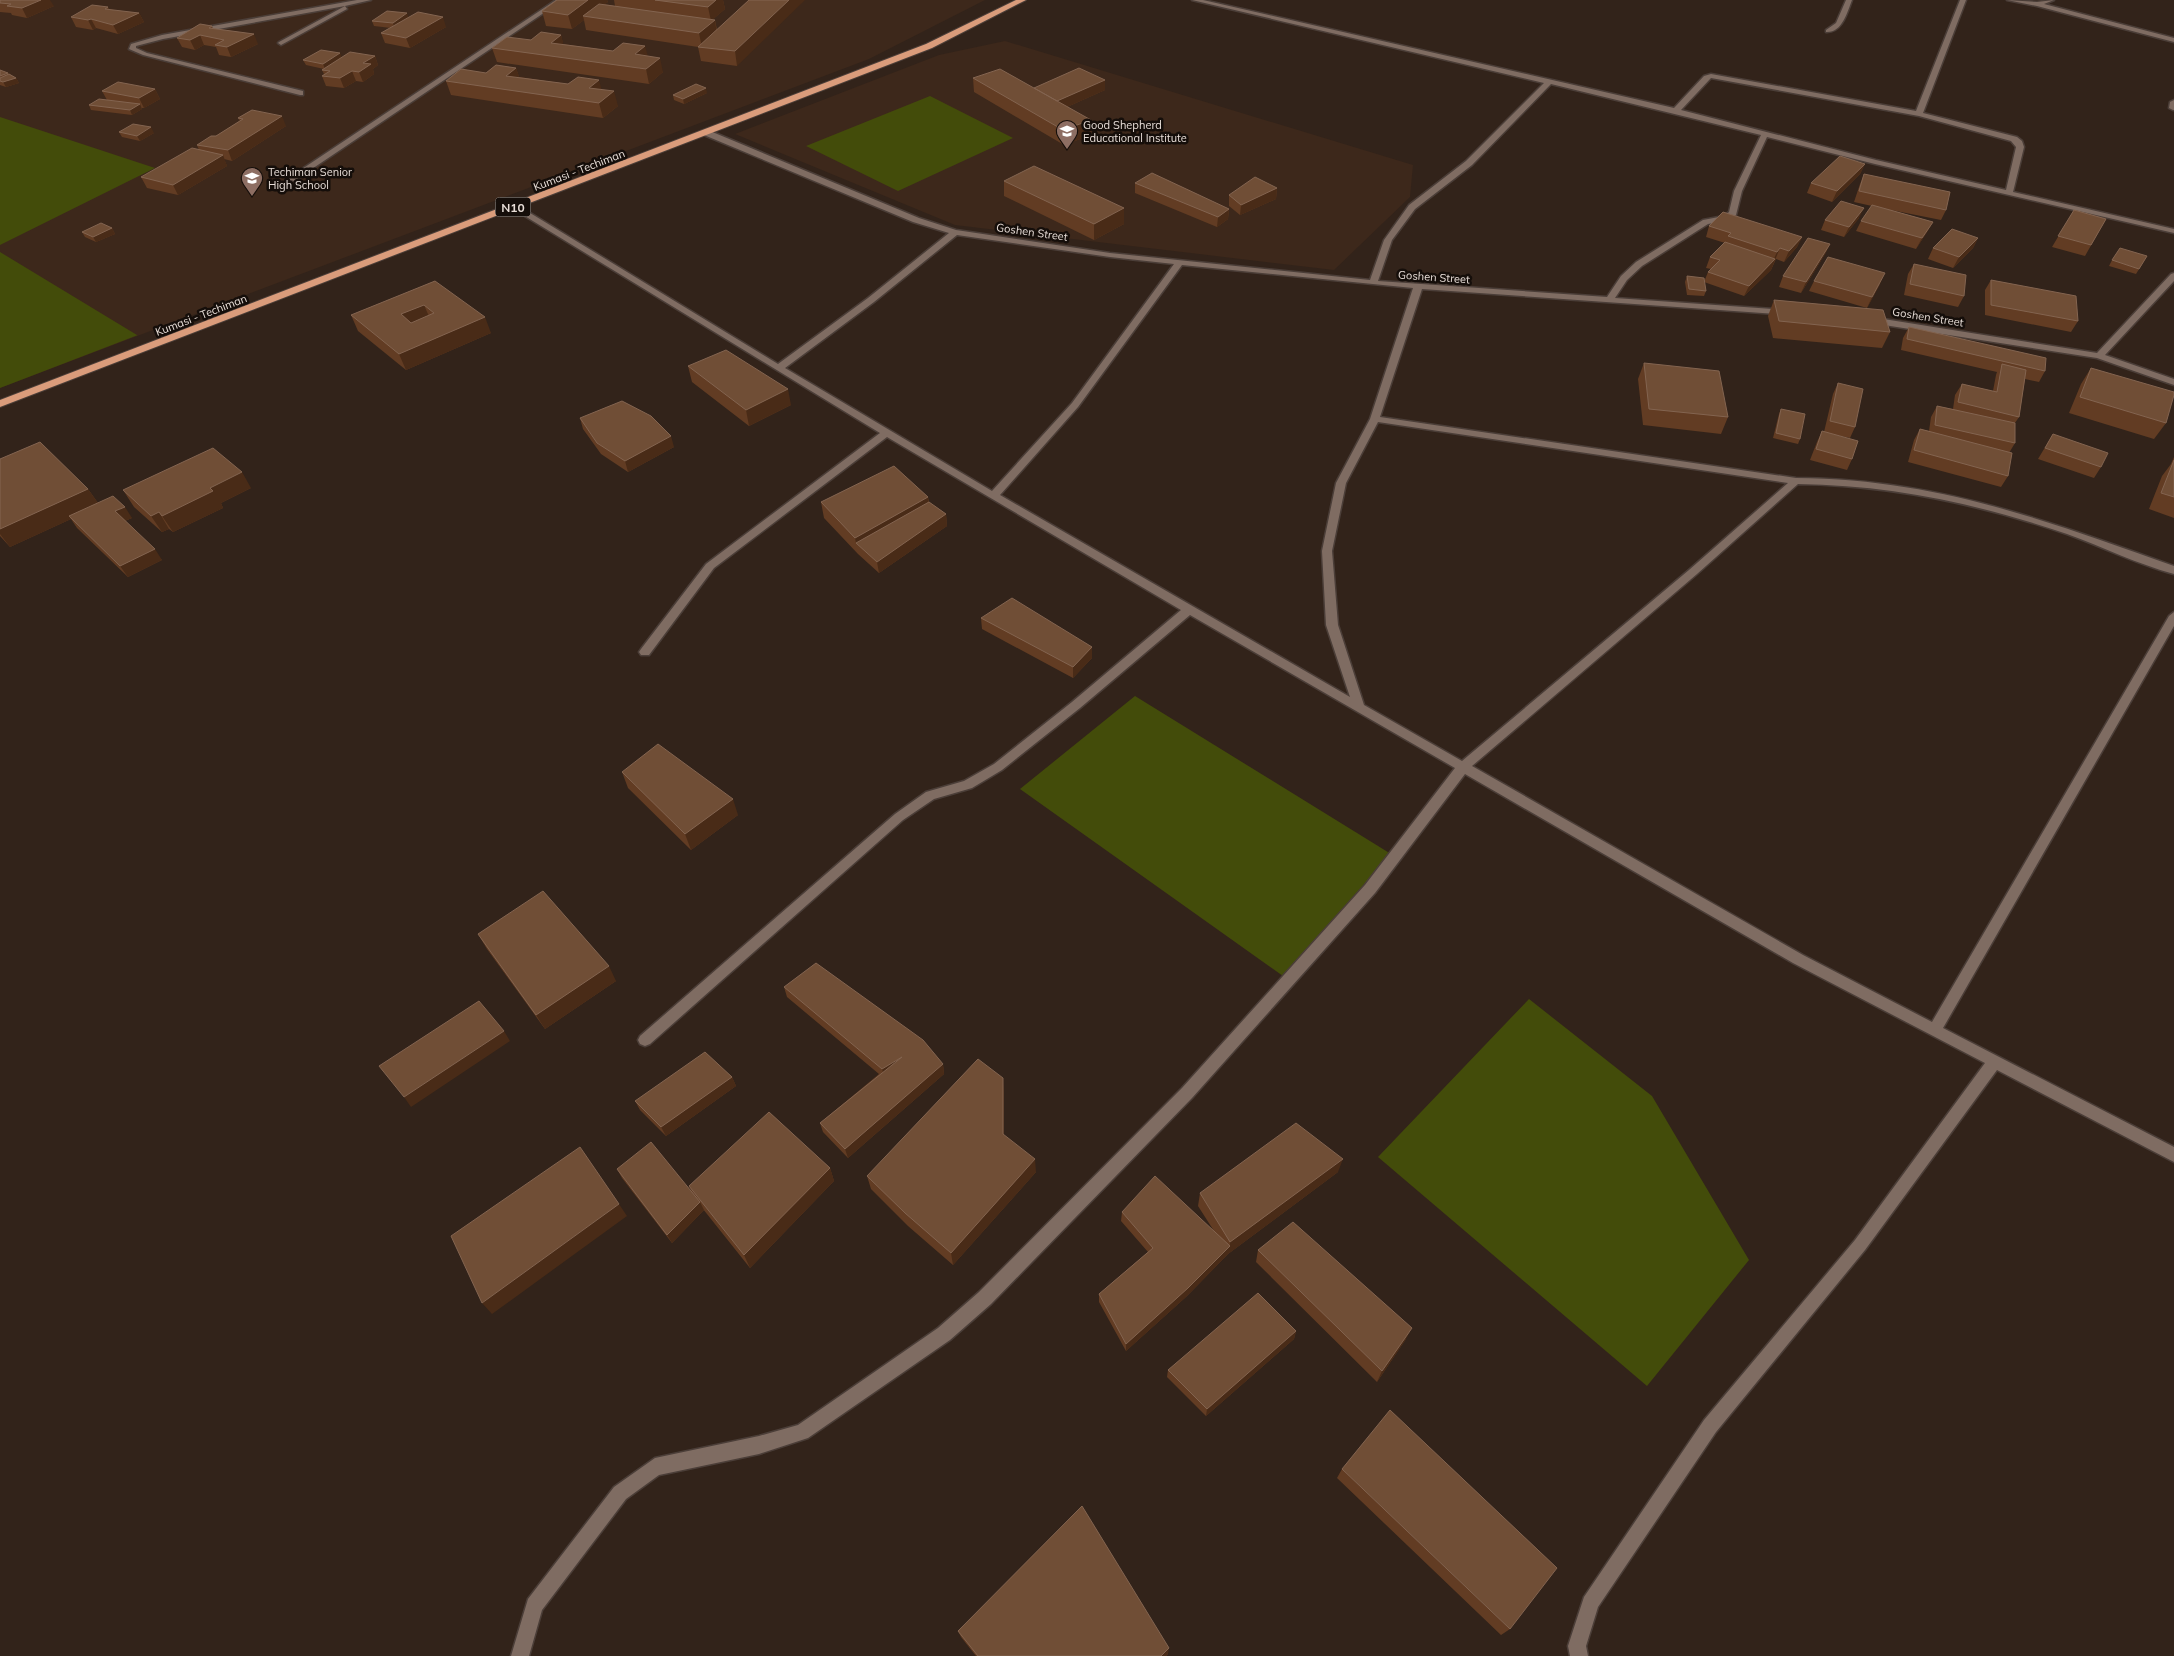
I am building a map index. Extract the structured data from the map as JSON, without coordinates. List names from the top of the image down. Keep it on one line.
{"streets":{"highway":["Kumasi - Techiman","N10"],"street":["Goshen Street"]},"crossings":[["Kumasi - Techiman","Goshen Street"]],"places":{"school or university":["Good Shepherd Educational Institute","Techiman Senior High School"]}}
